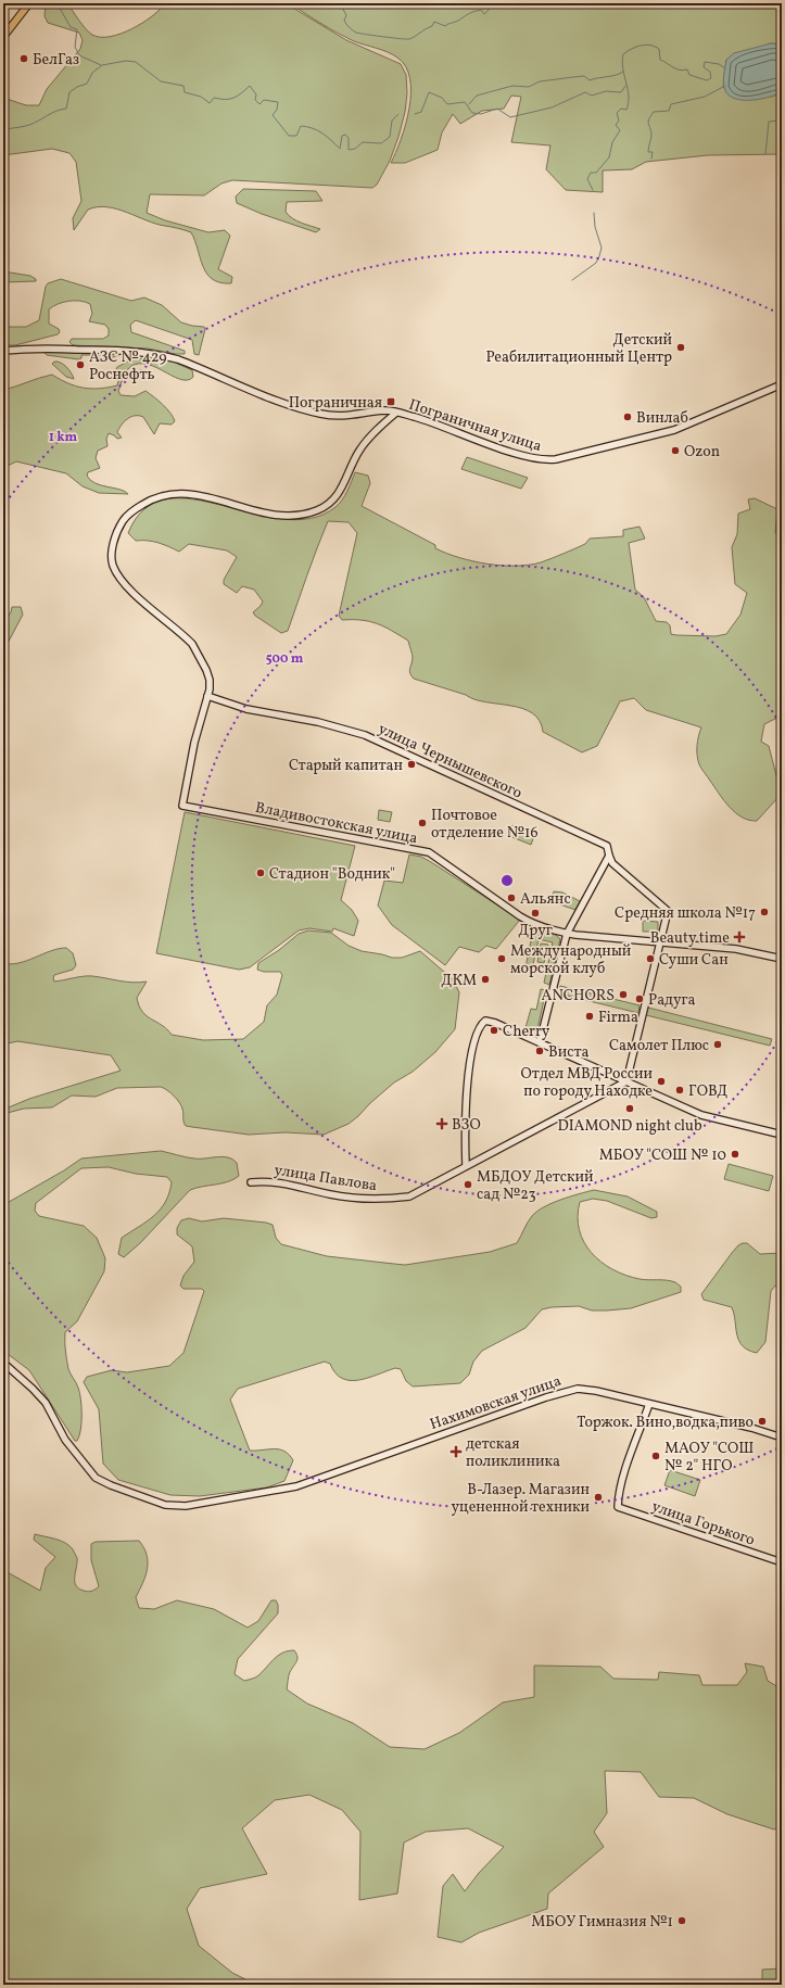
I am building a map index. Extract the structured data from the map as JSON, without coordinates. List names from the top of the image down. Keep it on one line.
{"streets":{"main road":["Пограничная улица","улица Чернышевского","Владивостокская улица","улица Павлова","Нахимовская улица","улица Горького"]},"crossings":[["улица Чернышевского","Владивостокская улица"],["Нахимовская улица","улица Горького"]],"places":{"other":["БелГаз","Детский Реабилитационный Центр","АЗС № 429 Роснефть","Винлаб","Ozon","Старый капитан","Почтовое отделение №16","Стадион \"Водник\"","Альянс","Средняя школа №17","Друг","Международный морской клуб","Суши Сан","ДКМ","ANCHORS","Радуга","Firma","Cherry","Самолет Плюс","Виста","Отдел МВД России по городу Находке","ГОВД","DIAMOND night club","МБОУ \"СОШ № 10","МБДОУ Детский сад №23","Торжок. Вино,водка,пиво","МАОУ \"СОШ № 2\" НГО","В-Лазер. Магазин уцененной техники","МБОУ Гимназия №1"],"transit":["Пограничная"],"health":["Beauty time","ВЗО","детская поликлиника"]},"rings":["1 km","500 m"]}
